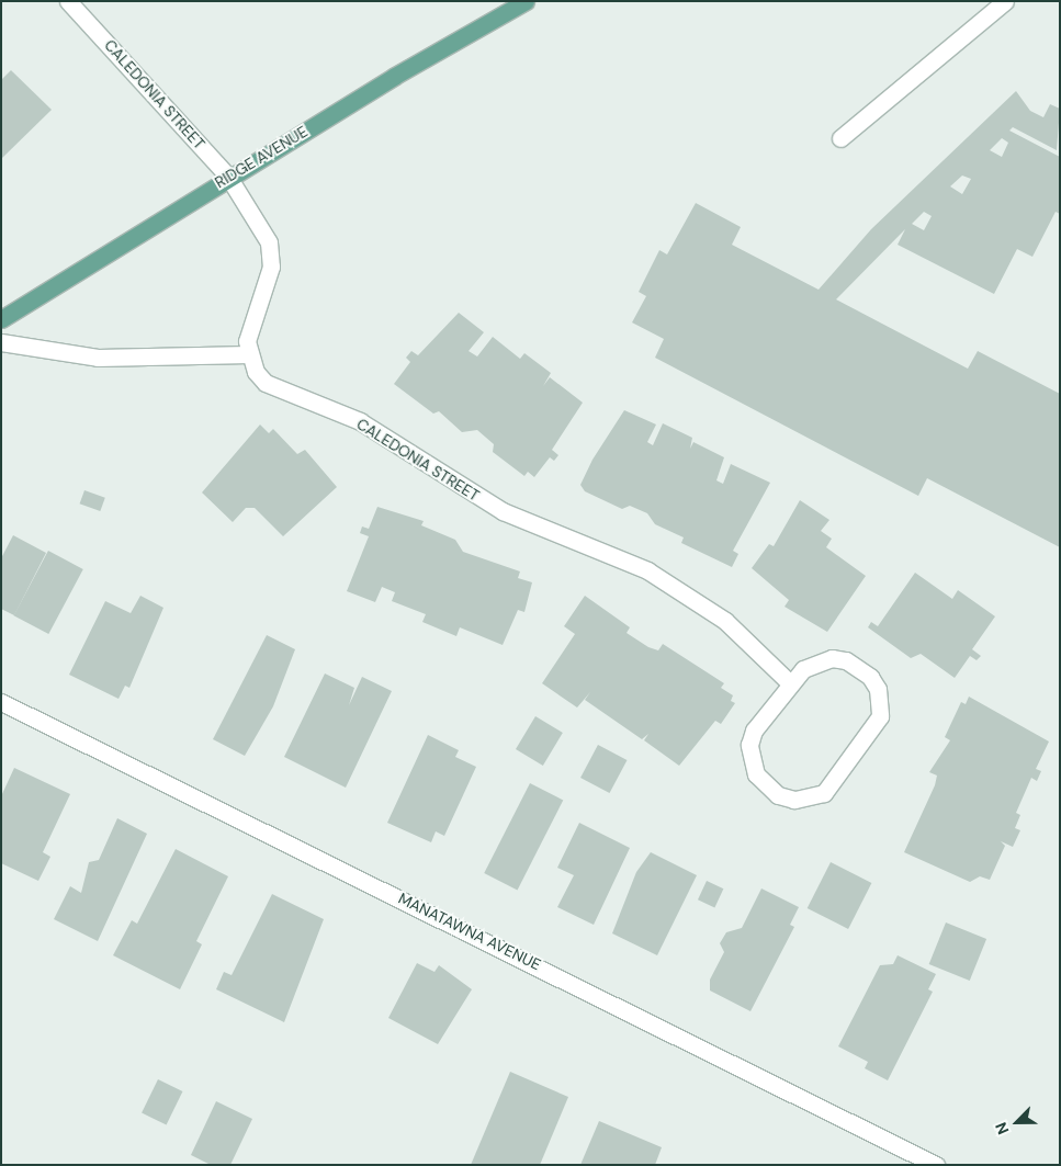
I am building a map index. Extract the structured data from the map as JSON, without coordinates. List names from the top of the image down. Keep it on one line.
{"streets":{"main road":["RIDGE AVENUE"],"street":["CALEDONIA STREET","MANATAWNA AVENUE"]},"crossings":[["CALEDONIA STREET","RIDGE AVENUE"]],"north":"bottom left"}
